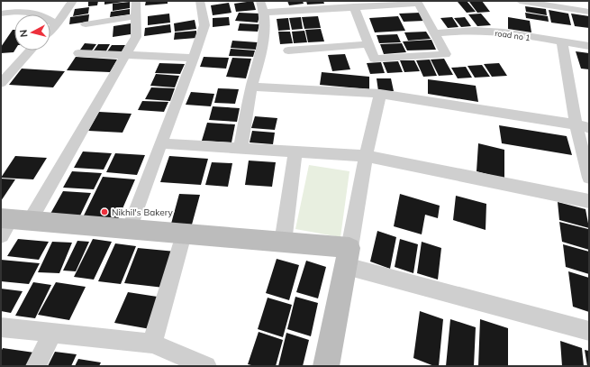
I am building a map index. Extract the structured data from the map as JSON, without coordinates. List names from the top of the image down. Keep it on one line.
{"streets":{"street":["road no 1"]},"places":["Nikhil's Bakery"],"north":"left"}
